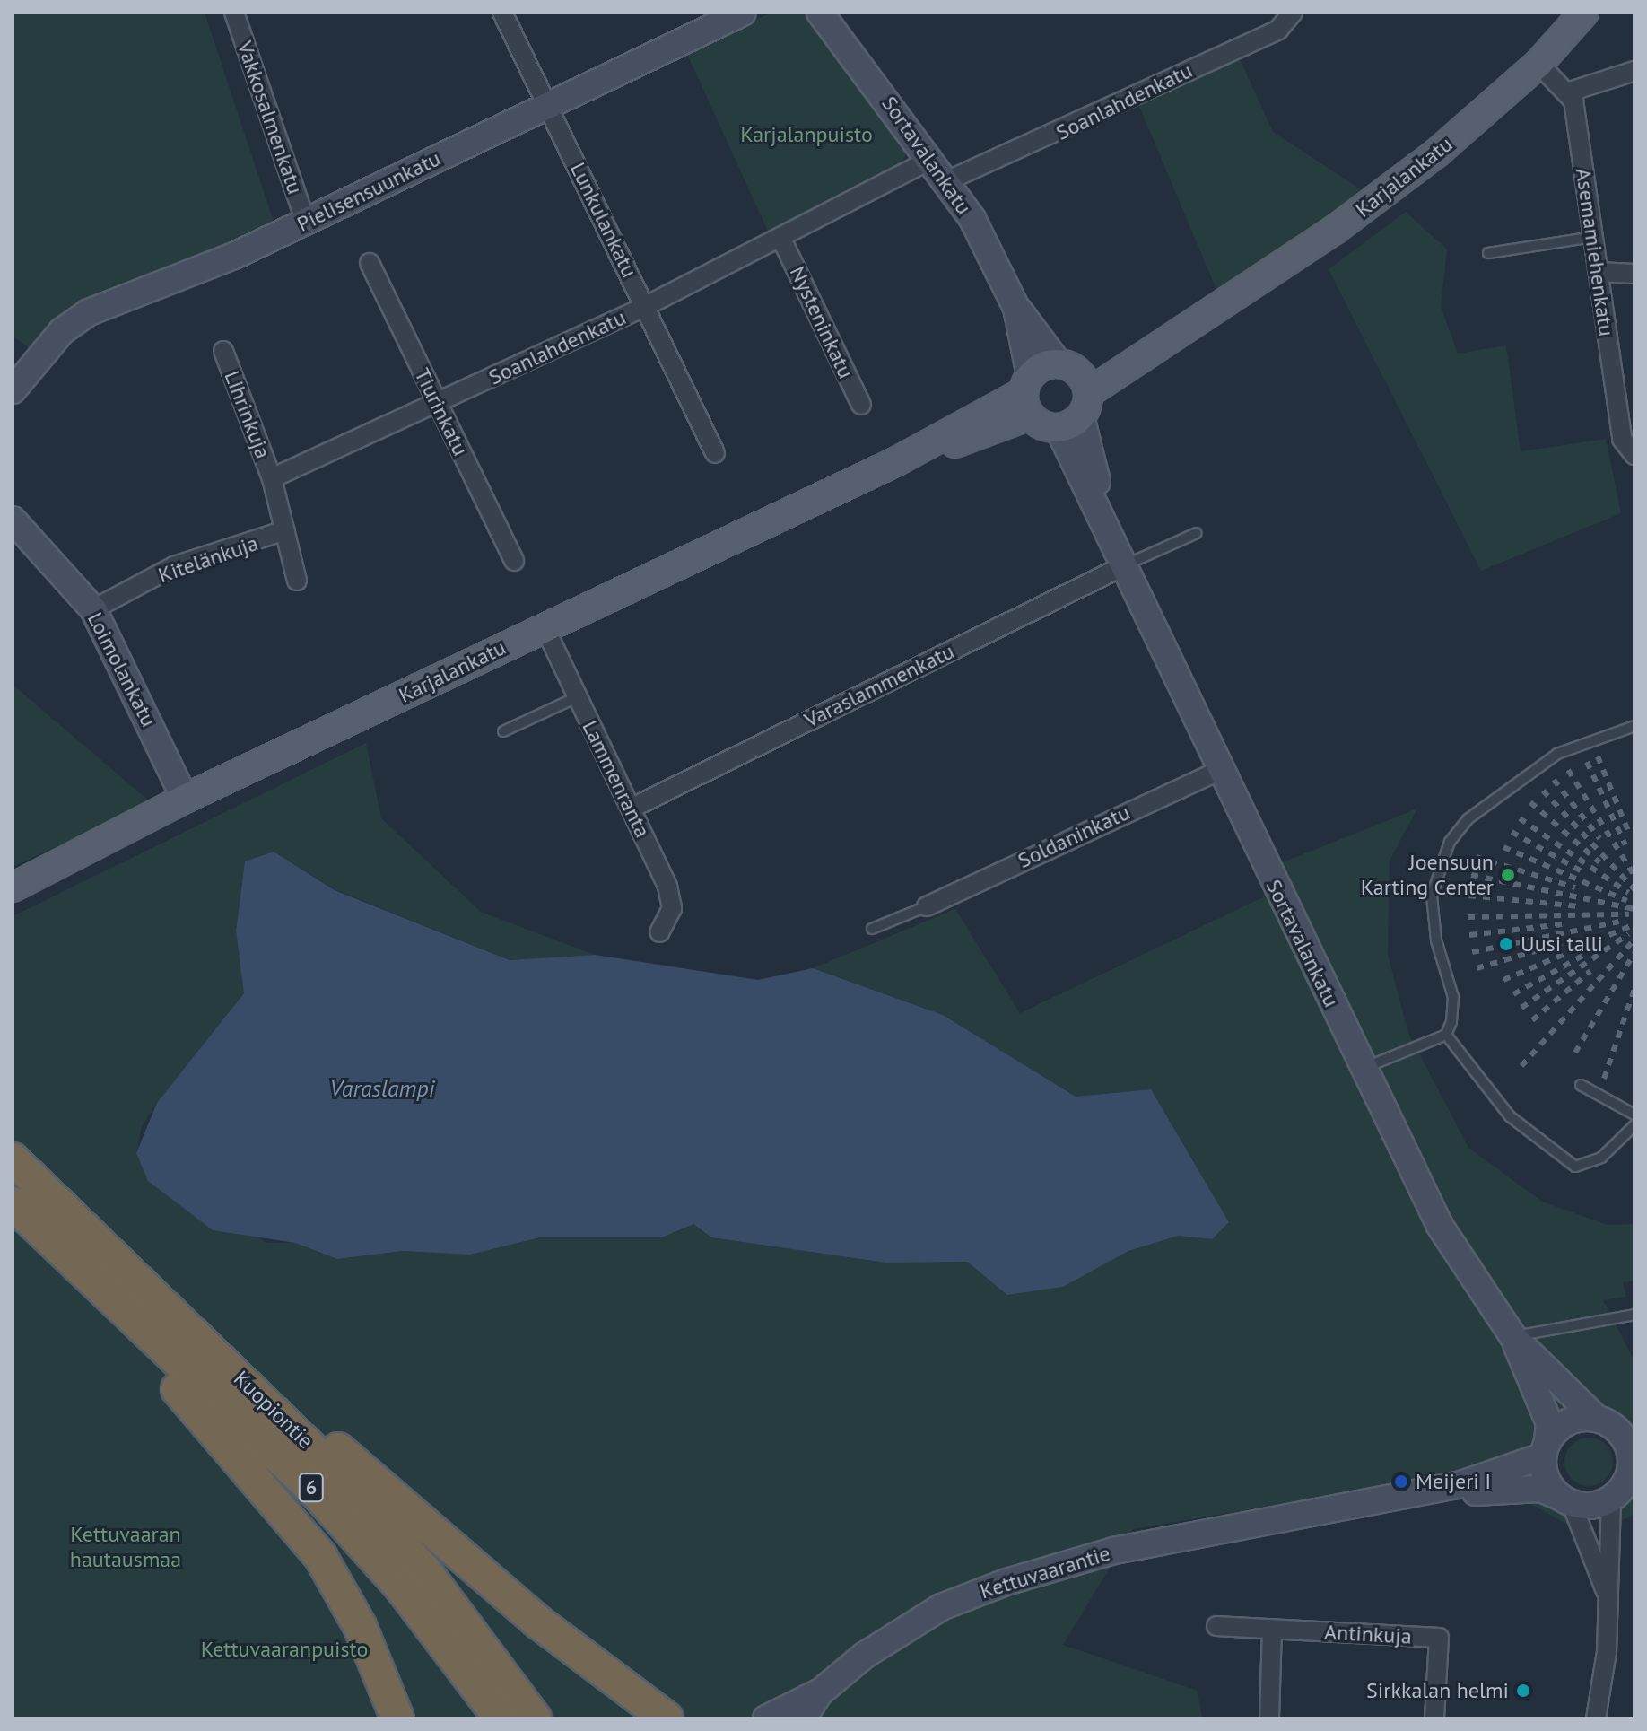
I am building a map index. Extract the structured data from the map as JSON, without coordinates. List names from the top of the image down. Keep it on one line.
{"streets":{"highway":["Kuopiontie","6"],"main road":["Karjalankatu"],"street":["Soanlahdenkatu","Vakkosalmenkatu","Sortavalankatu","Pielisensuunkatu","Lunkulankatu","Asemamiehenkatu","Nysteninkatu","Tiurinkatu","Lihrinkuja","Kitelänkuja","Loimolankatu","Varaslammenkatu","Lammenranta","Soldaninkatu","Kettuvaarantie","Antinkuja"]},"crossings":[["Soanlahdenkatu","Sortavalankatu"],["Soanlahdenkatu","Lunkulankatu"],["Soanlahdenkatu","Nysteninkatu"],["Soanlahdenkatu","Tiurinkatu"],["Soanlahdenkatu","Lihrinkuja"],["Vakkosalmenkatu","Pielisensuunkatu"],["Sortavalankatu","Karjalankatu"],["Sortavalankatu","Varaslammenkatu"],["Sortavalankatu","Soldaninkatu"],["Sortavalankatu","Kettuvaarantie"],["Karjalankatu","Loimolankatu"],["Karjalankatu","Lammenranta"],["Pielisensuunkatu","Lunkulankatu"],["Kitelänkuja","Loimolankatu"],["Varaslammenkatu","Lammenranta"]],"water":["Varaslampi"],"parks":["Karjalanpuisto","Kettuvaaran hautausmaa","Kettuvaaranpuisto"],"places":["Joensuun Karting Center","Uusi talli","Meijeri I","Sirkkalan helmi"]}
